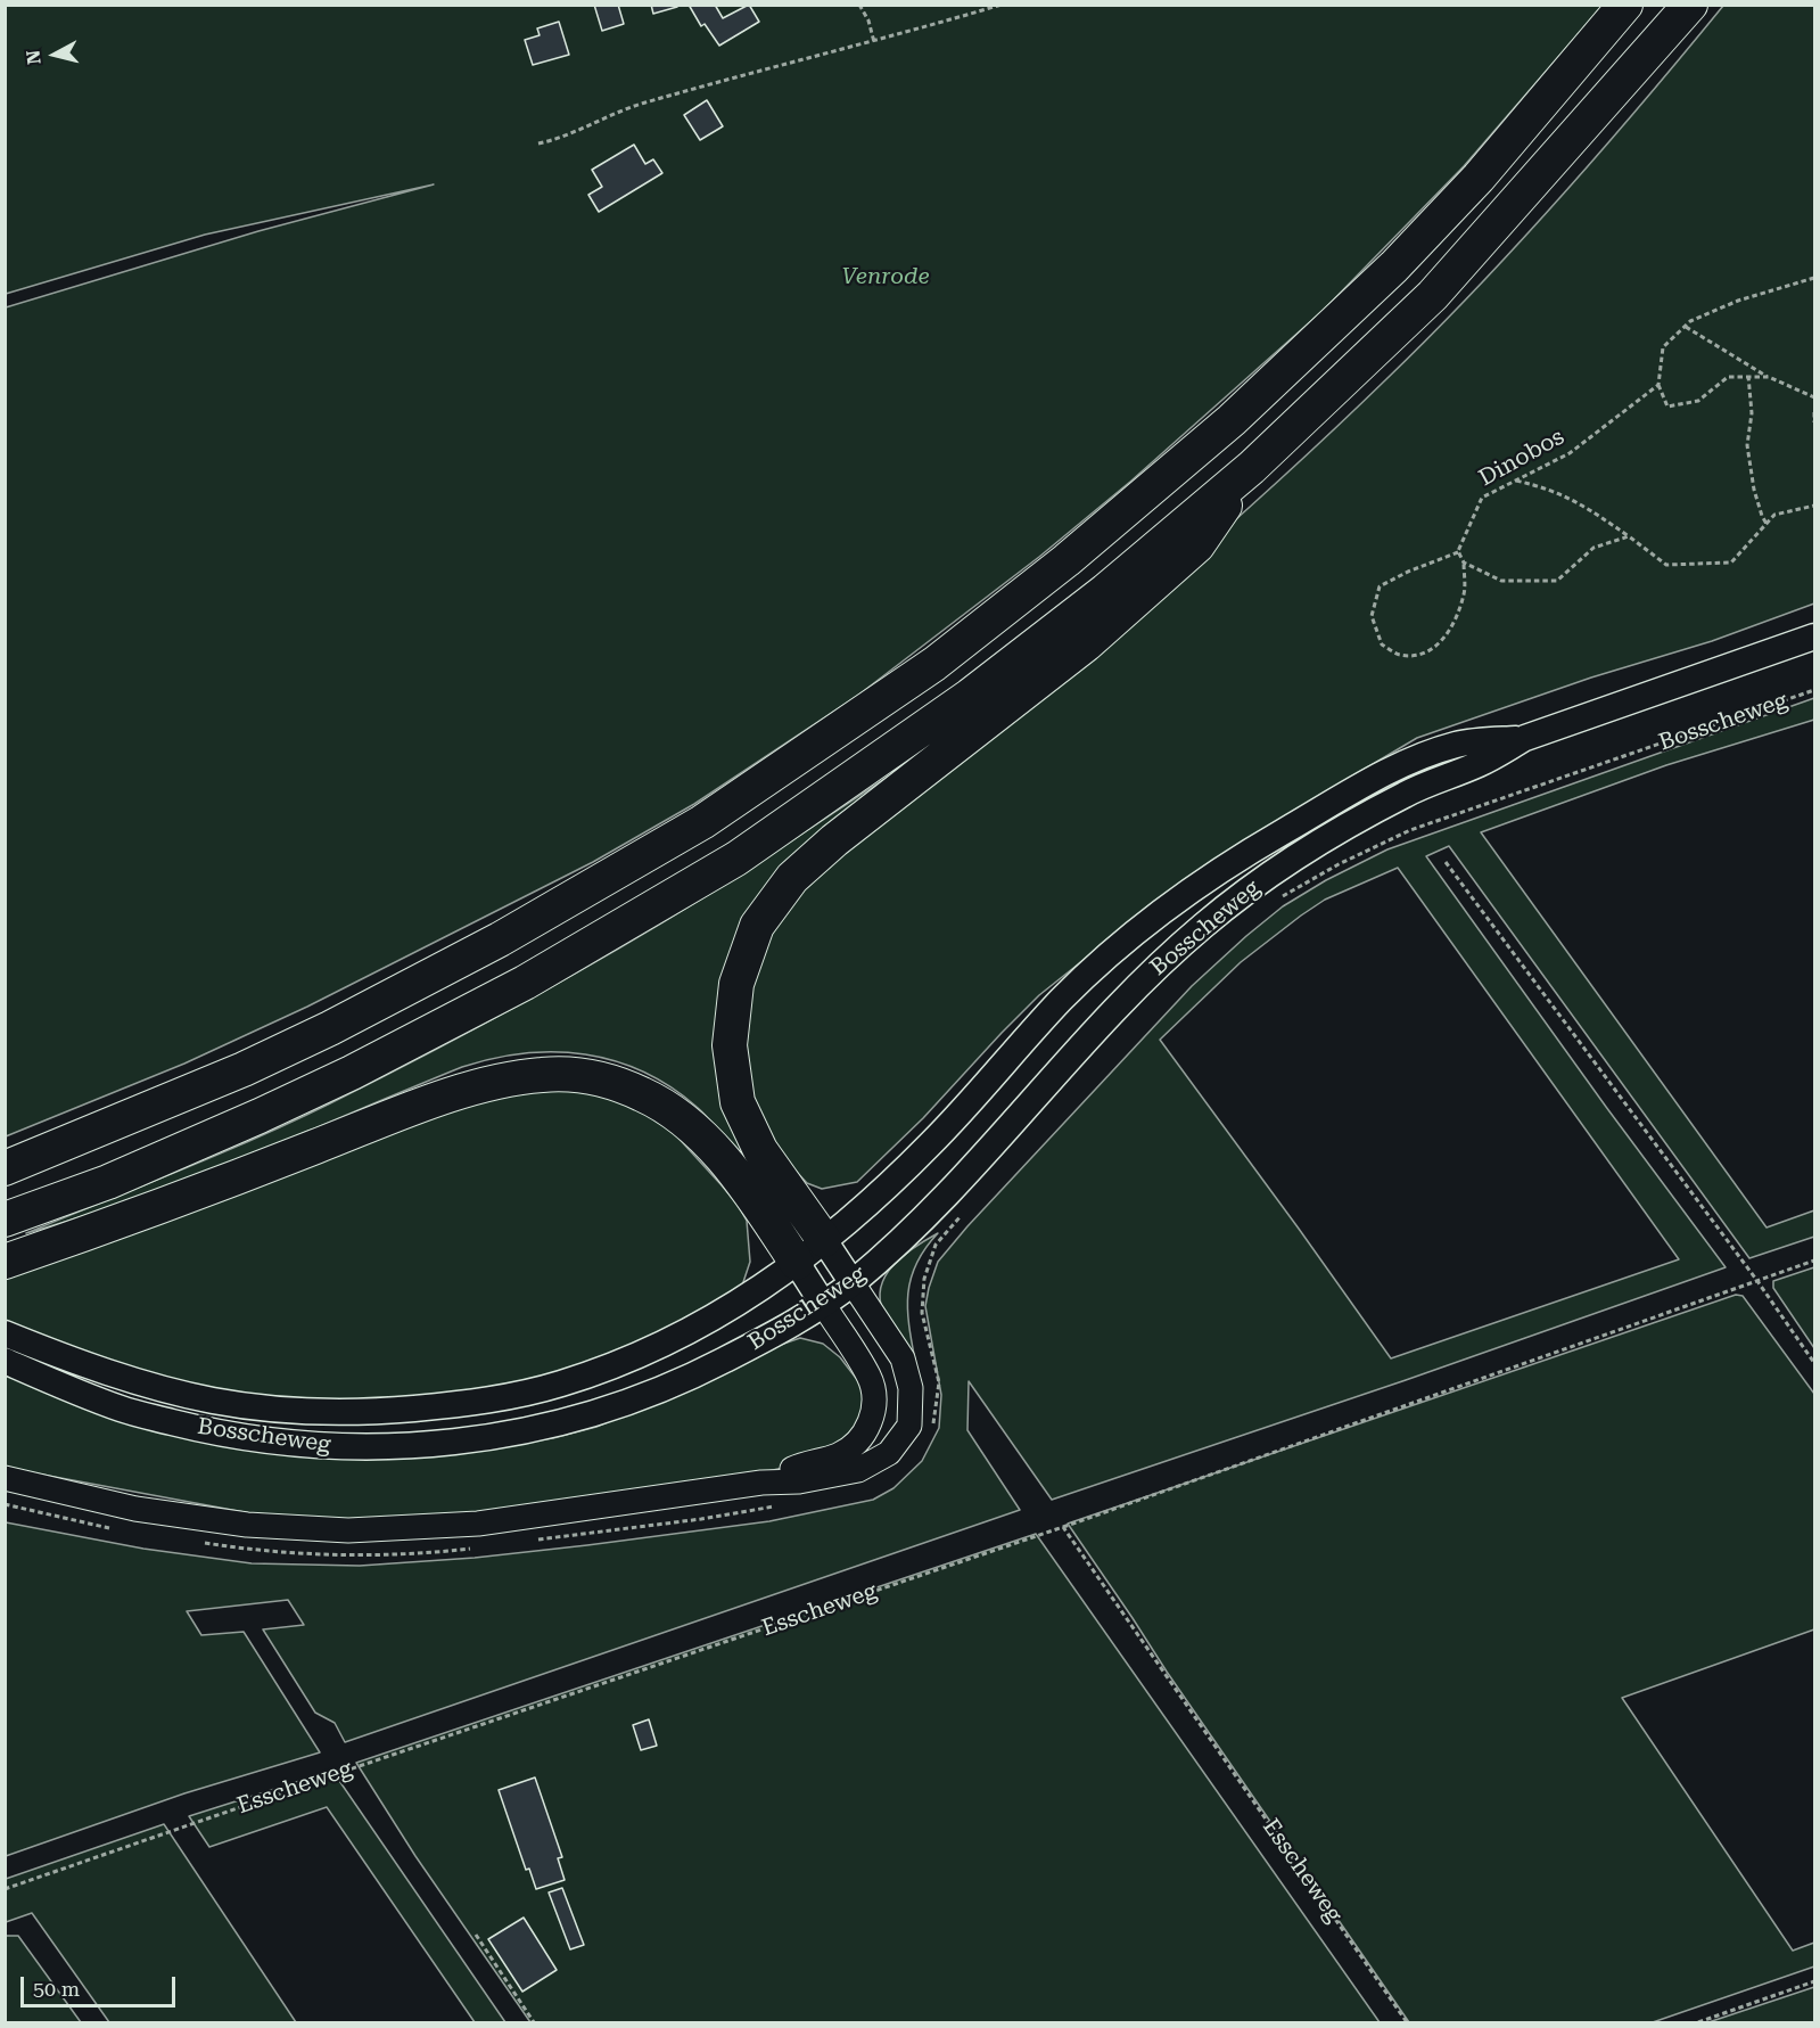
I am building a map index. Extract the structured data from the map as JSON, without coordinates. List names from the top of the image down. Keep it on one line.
{"streets":{"main road":["Bosscheweg"],"path":["Dinobos","Esscheweg"]},"parks":["Venrode"],"scale_bar":"50 m","north":"left"}
